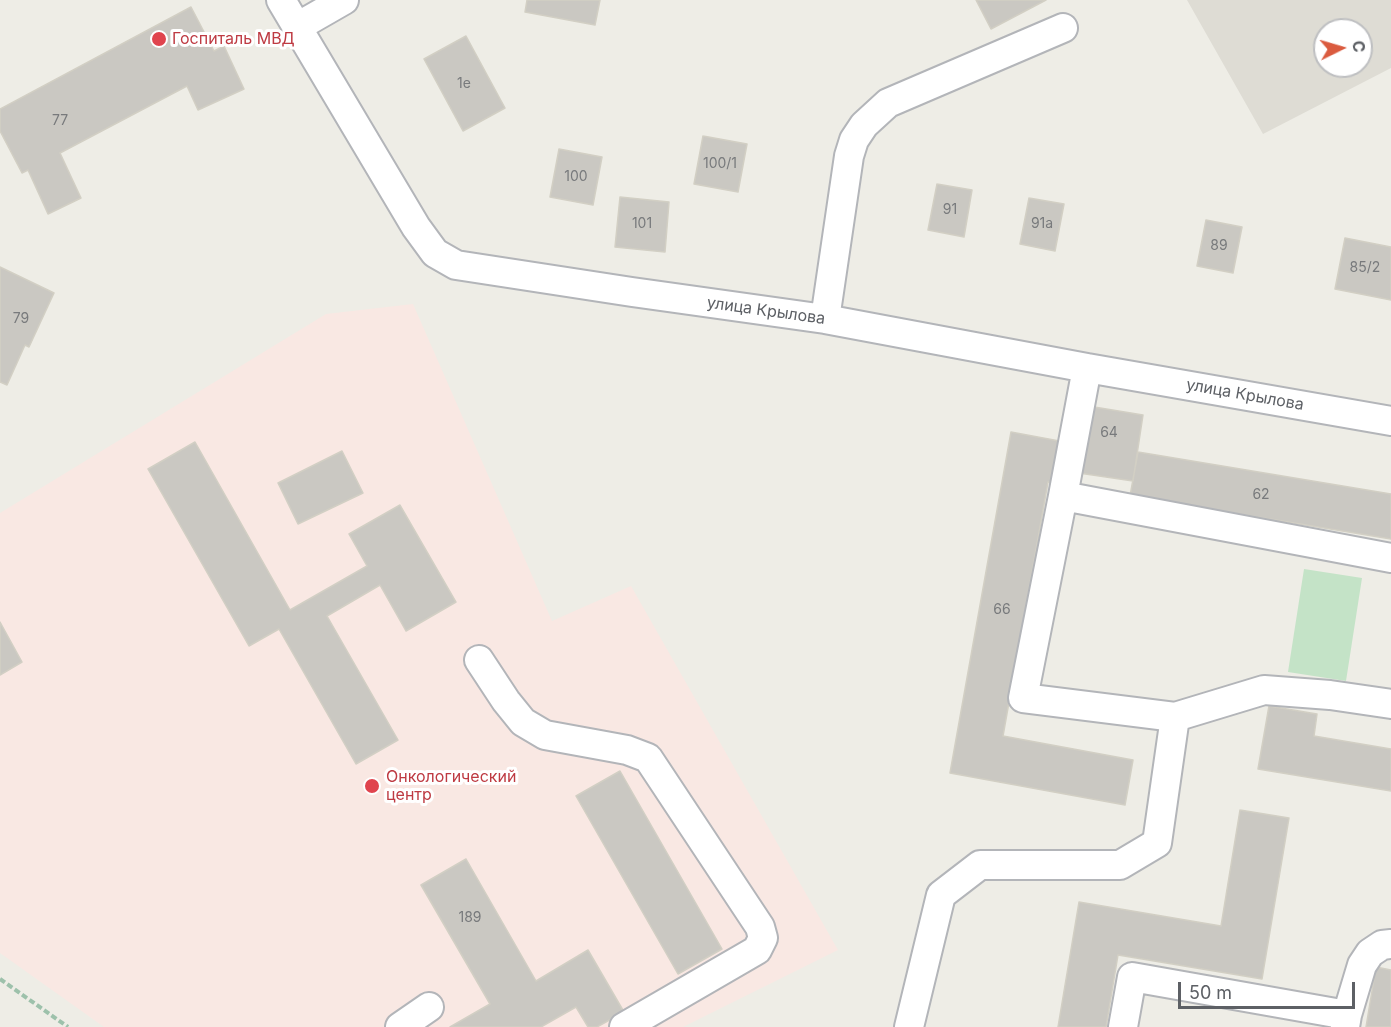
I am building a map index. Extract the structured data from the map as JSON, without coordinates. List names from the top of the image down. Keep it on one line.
{"streets":{"street":["улица Крылова"]},"places":["Госпиталь МВД","Онкологический центр"],"house_numbers":["1е","77","100/1","100","91","101","91а","89","85/2","79","64","62","66","189"],"scale_bar":"50 m","north":"right"}
